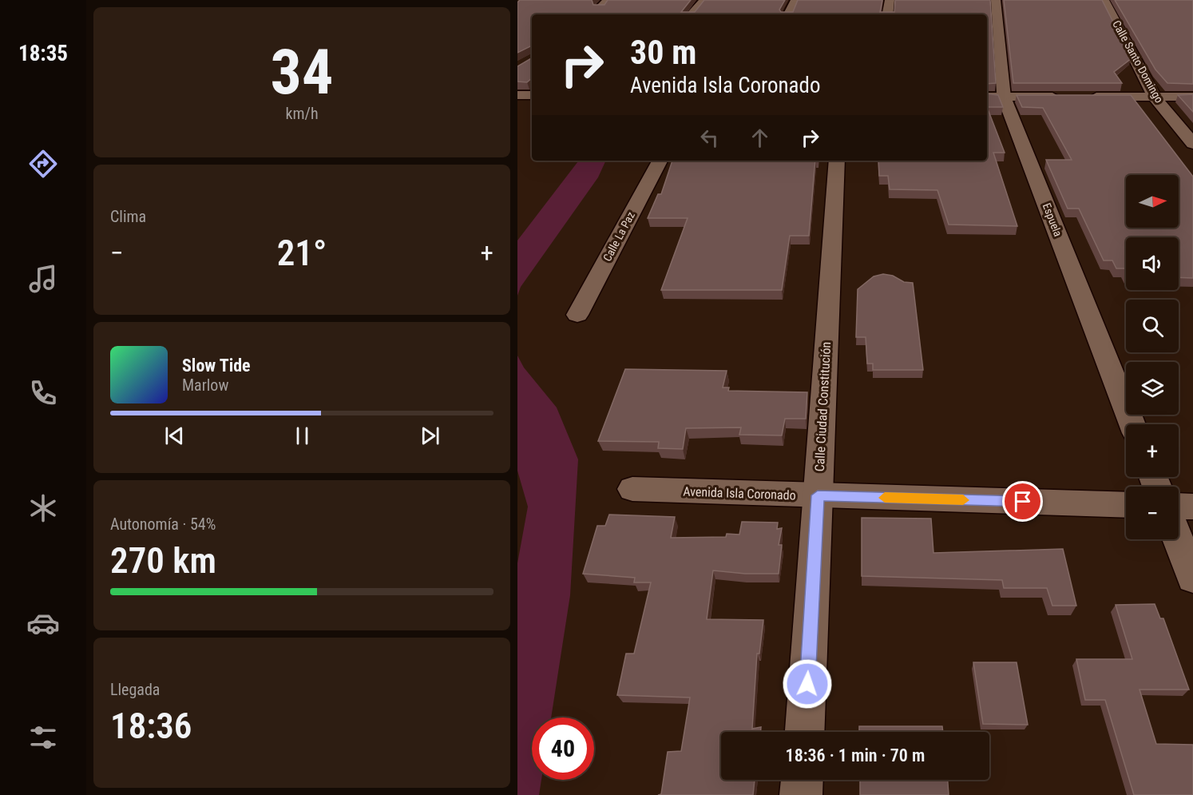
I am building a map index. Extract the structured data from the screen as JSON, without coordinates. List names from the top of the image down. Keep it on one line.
{"streets":{"street":["Calle Santo Domingo","Espuela","Calle La Paz","Calle Ciudad Constitución","Avenida Isla Coronado"]},"crossings":[["Calle Ciudad Constitución","Avenida Isla Coronado"]],"north":"right","page":{"tabs":"18:35","tile":[["34","km/h"],"Clima",["Autonomía · 54%","270 km"],["Llegada","18:36"]],"turn":["30 m","Avenida Isla Coronado"],"map_buttons":["+","−"],"heat":["−","21°","+"],"song":["Slow Tide","Marlow"],"limit":"40","trip":"18:36 · 1 min · 70 m"}}
